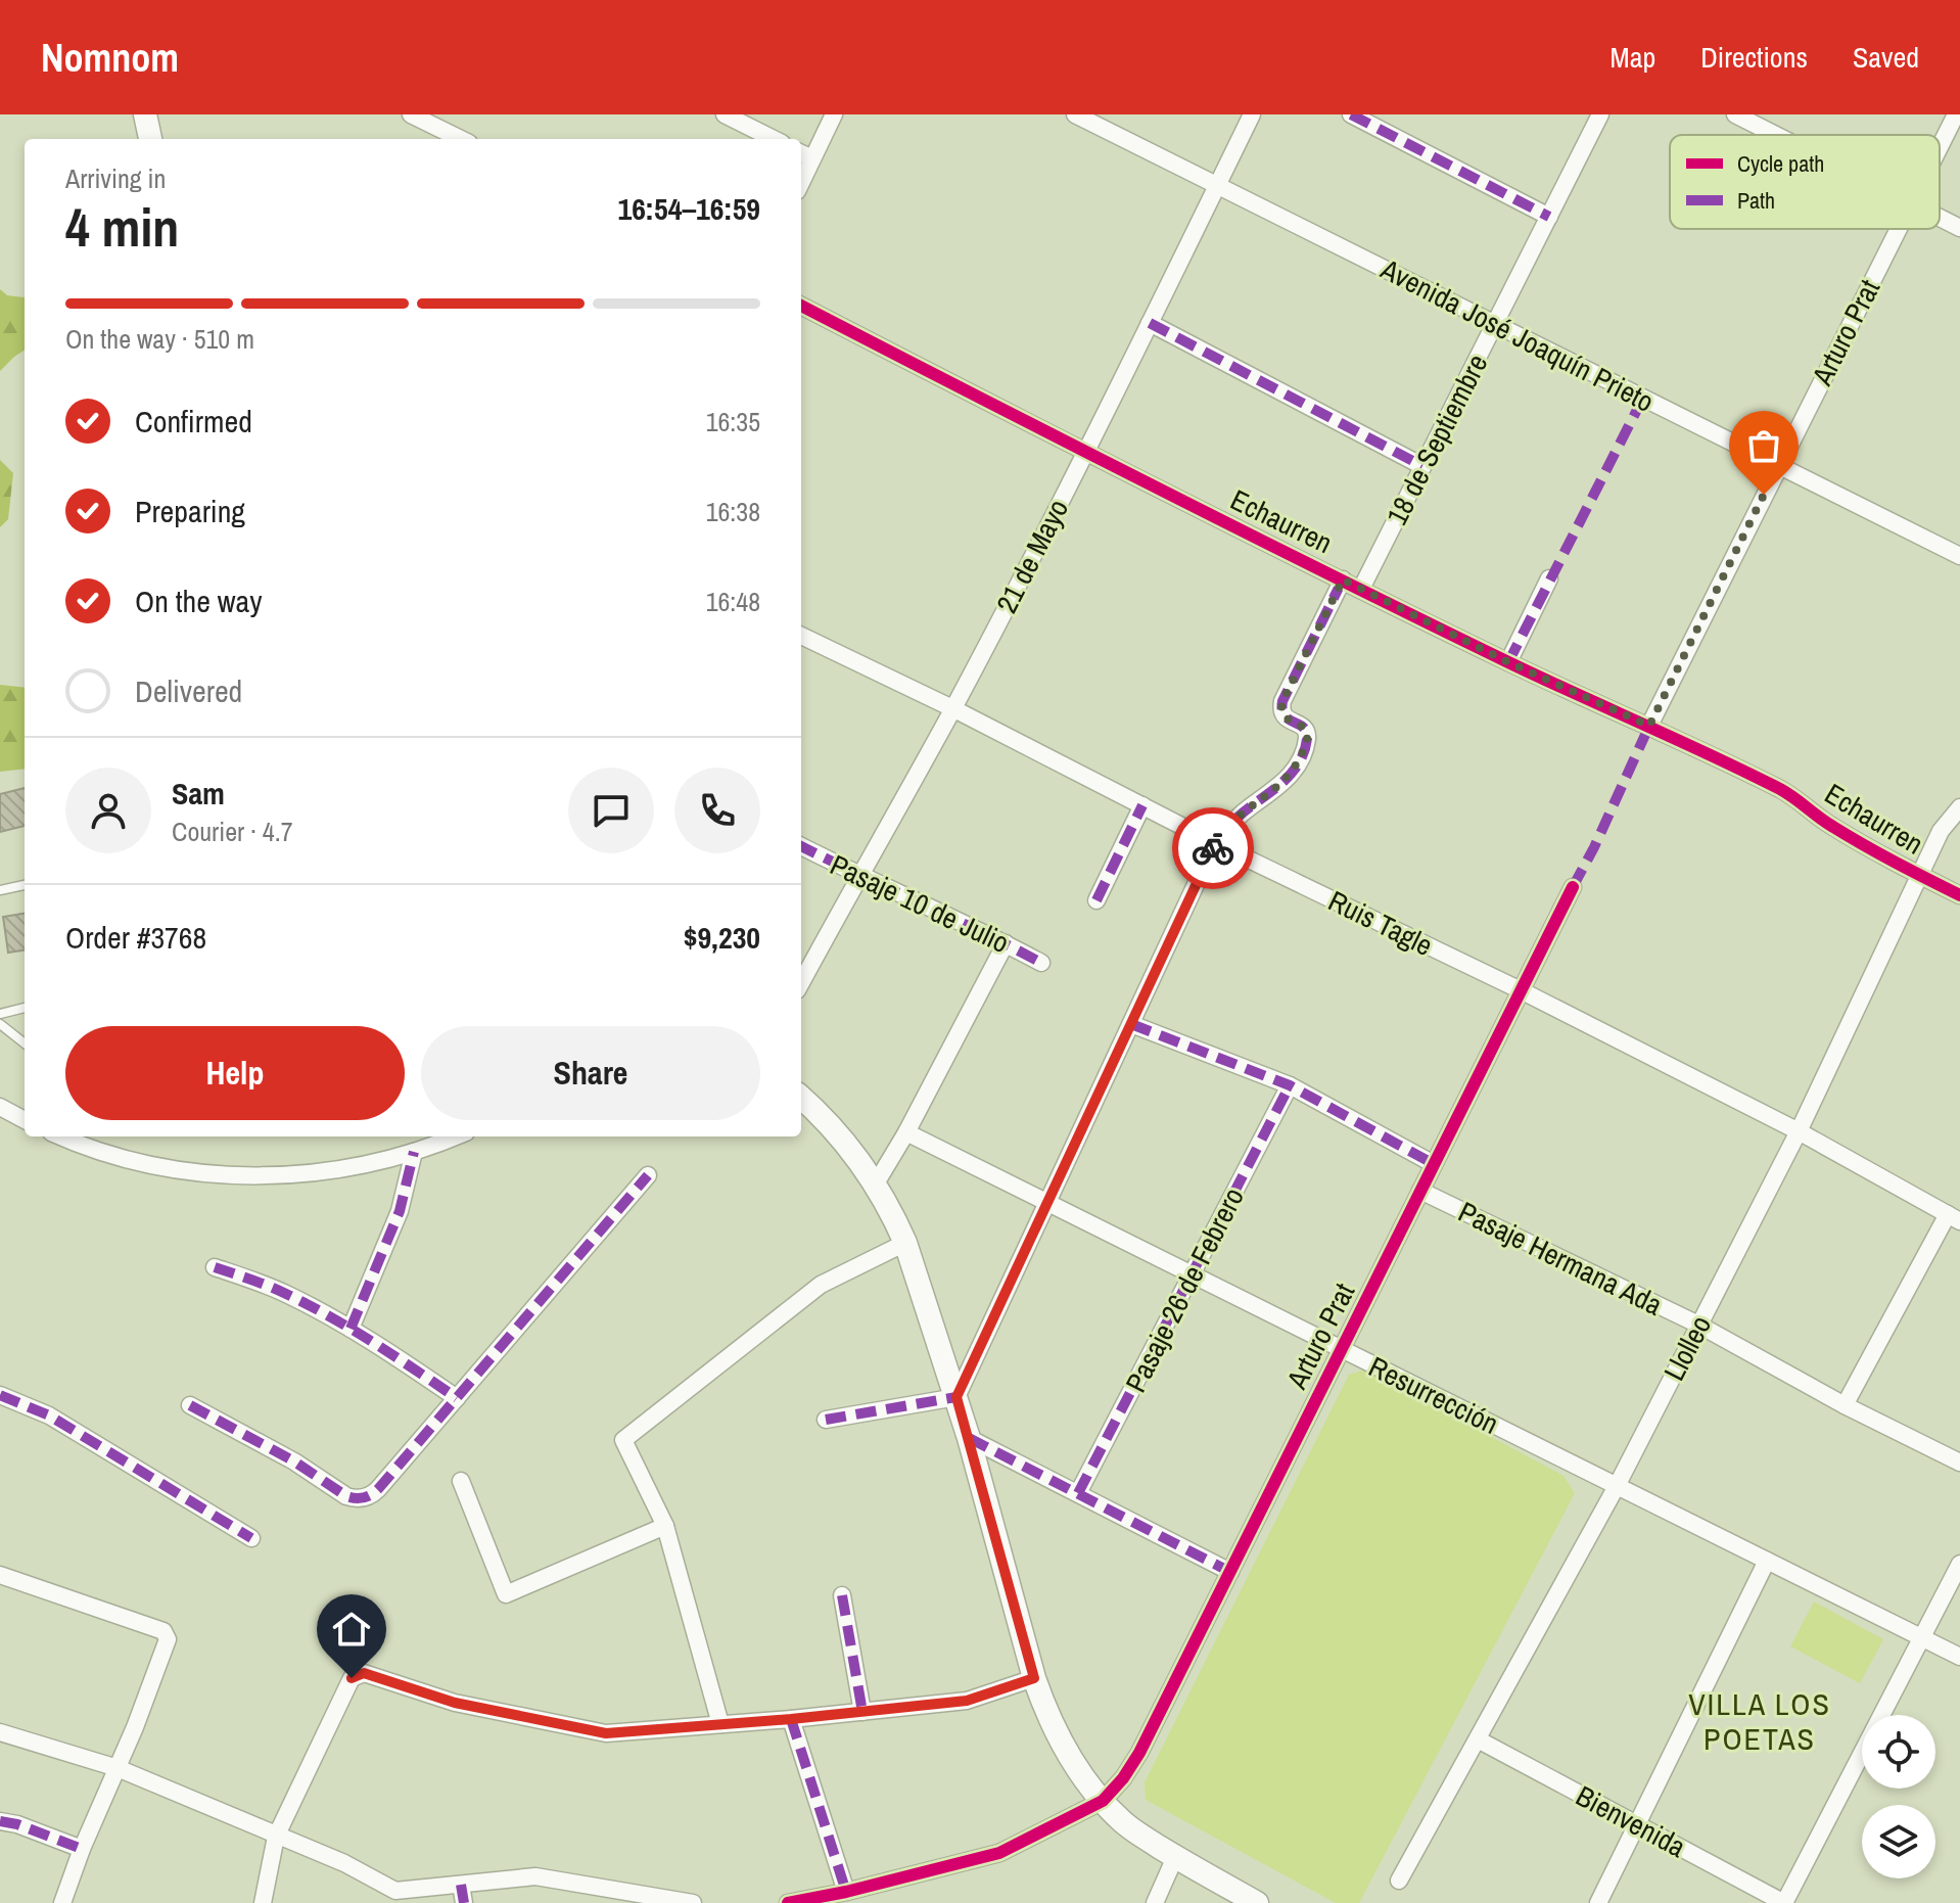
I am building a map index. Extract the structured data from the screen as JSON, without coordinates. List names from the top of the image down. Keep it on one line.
{"streets":{"street":["Arturo Prat","Avenida José Joaquín Prieto","18 de Septiembre","Echaurren","21 de Mayo","Pasaje 10 de Julio","Ruis Tagle","Pasaje Hermana Ada","Pasaje 26 de Febrero","Llolleo","Resurrección","Bienvenida"]},"crossings":[["Arturo Prat","Avenida José Joaquín Prieto"],["Arturo Prat","Echaurren"],["Arturo Prat","Ruis Tagle"],["Arturo Prat","Pasaje Hermana Ada"],["Arturo Prat","Resurrección"],["Avenida José Joaquín Prieto","18 de Septiembre"],["Avenida José Joaquín Prieto","21 de Mayo"],["18 de Septiembre","Echaurren"],["Echaurren","21 de Mayo"],["Echaurren","Llolleo"],["21 de Mayo","Pasaje 10 de Julio"],["21 de Mayo","Ruis Tagle"],["Ruis Tagle","Llolleo"],["Pasaje Hermana Ada","Llolleo"],["Pasaje 26 de Febrero","Resurrección"],["Llolleo","Resurrección"],["Llolleo","Bienvenida"]],"districts":["VILLA LOS POETAS"],"legend":["Cycle path","Path"],"page":{"header":"Nomnom","nav":["Map","Directions","Saved"],"heading":["4 min","Arriving in","16:54–16:59"],"panel":["Sam","Courier · 4.7","Order #3768","$9,230"],"bar":"On the way · 510 m","list":[["Confirmed","16:35"],["Preparing","16:38"],["On the way","16:48"],"Delivered"],"buttons":["Help","Share"]}}
